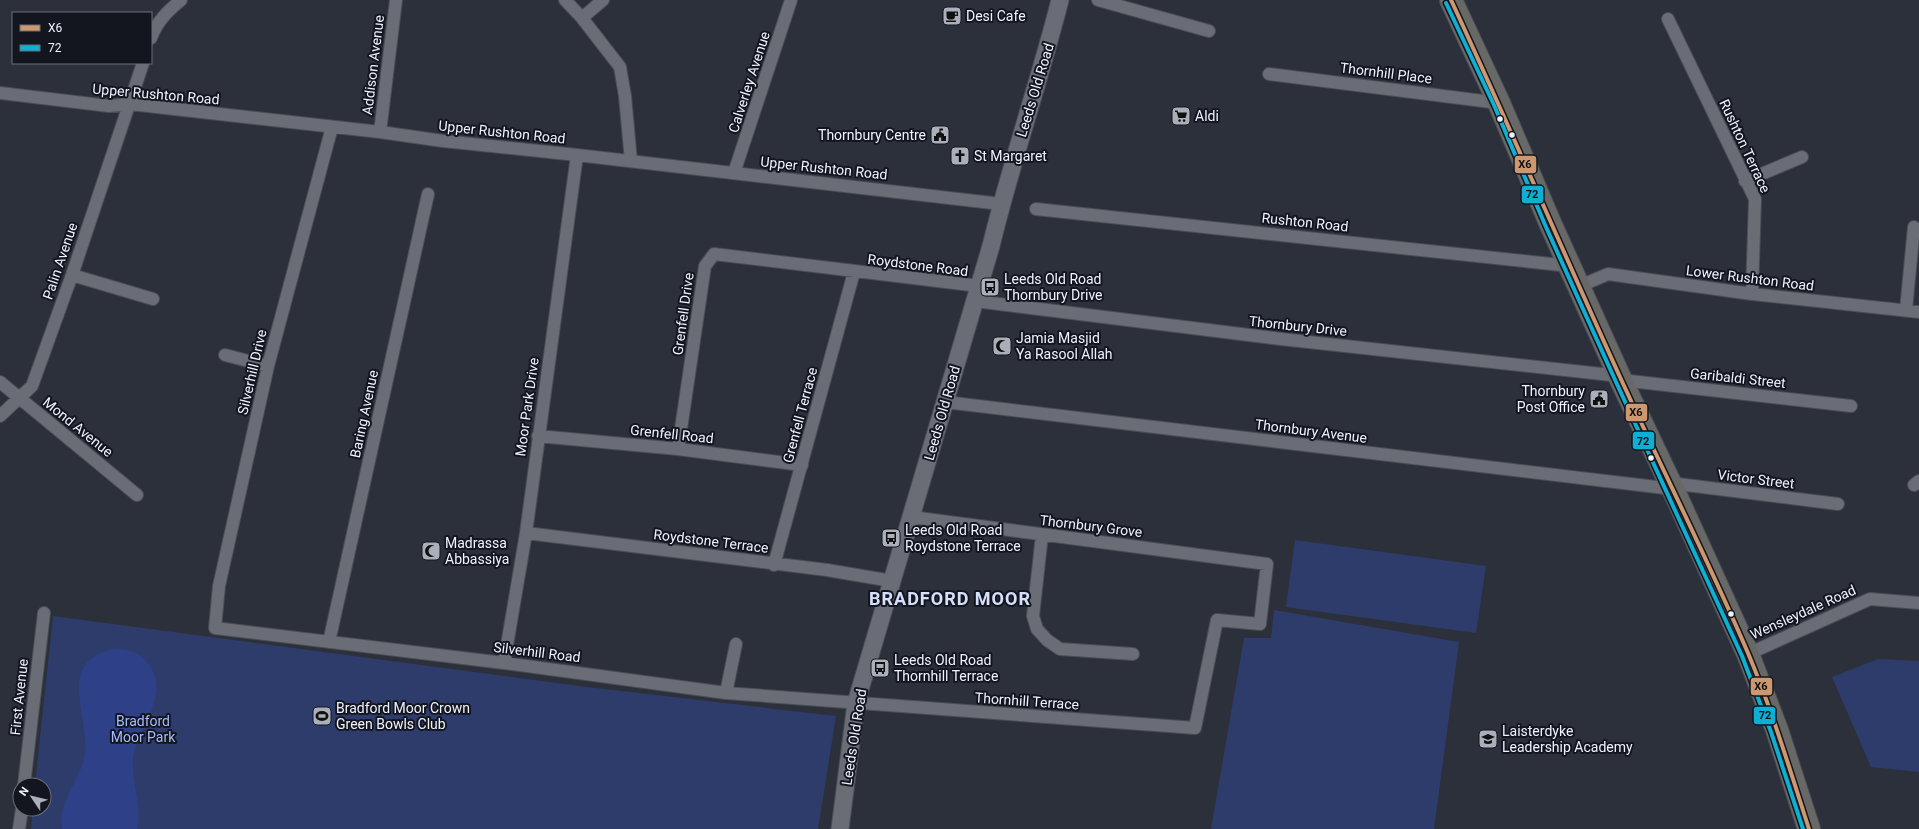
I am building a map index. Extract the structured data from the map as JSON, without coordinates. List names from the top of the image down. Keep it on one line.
{"streets":{"main road":["Leeds Old Road"],"street":["Addison Avenue","Thornhill Place","Calverley Avenue","Upper Rushton Road","Rushton Terrace","Rushton Road","Palin Avenue","Roydstone Road","Lower Rushton Road","Grenfell Drive","Thornbury Drive","Silverhill Drive","Garibaldi Street","Moor Park Drive","Baring Avenue","Grenfell Terrace","Mond Avenue","Thornbury Avenue","Grenfell Road","Victor Street","Thornbury Grove","Roydstone Terrace","Wensleydale Road","Silverhill Road","First Avenue","Thornhill Terrace"]},"crossings":[["Addison Avenue","Upper Rushton Road"],["Calverley Avenue","Upper Rushton Road"],["Leeds Old Road","Upper Rushton Road"],["Leeds Old Road","Roydstone Road"],["Leeds Old Road","Thornbury Drive"],["Leeds Old Road","Thornbury Avenue"],["Leeds Old Road","Thornbury Grove"],["Leeds Old Road","Roydstone Terrace"],["Leeds Old Road","Silverhill Road"],["Leeds Old Road","Thornhill Terrace"],["Upper Rushton Road","Palin Avenue"],["Upper Rushton Road","Silverhill Drive"],["Upper Rushton Road","Moor Park Drive"],["Rushton Terrace","Lower Rushton Road"],["Palin Avenue","Mond Avenue"],["Roydstone Road","Grenfell Drive"],["Roydstone Road","Thornbury Drive"],["Roydstone Road","Grenfell Terrace"],["Grenfell Drive","Grenfell Terrace"],["Grenfell Drive","Grenfell Road"],["Thornbury Drive","Garibaldi Street"],["Silverhill Drive","Silverhill Road"],["Moor Park Drive","Grenfell Road"],["Moor Park Drive","Roydstone Terrace"],["Moor Park Drive","Silverhill Road"],["Baring Avenue","Silverhill Road"],["Grenfell Terrace","Grenfell Road"],["Grenfell Terrace","Roydstone Terrace"],["Thornbury Avenue","Victor Street"],["Thornbury Grove","Thornhill Terrace"],["Silverhill Road","Thornhill Terrace"]],"districts":["BRADFORD MOOR"],"parks":["Bradford Moor Park"],"places":{"cafe":["Desi Cafe"],"supermarket":["Aldi"],"public building":["Thornbury Centre","Thornbury Post Office"],"church":["St Margaret"],"bus stop":["Leeds Old Road Thornbury Drive","Leeds Old Road Roydstone Terrace","Leeds Old Road Thornhill Terrace"],"mosque":["Jamia Masjid Ya Rasool Allah","Madrassa Abbassiya"],"sports":["Bradford Moor Crown Green Bowls Club"],"school or university":["Laisterdyke Leadership Academy"]},"lines":["transit line X6","transit line 72"],"legend":["X6","72"],"north":"top left"}
